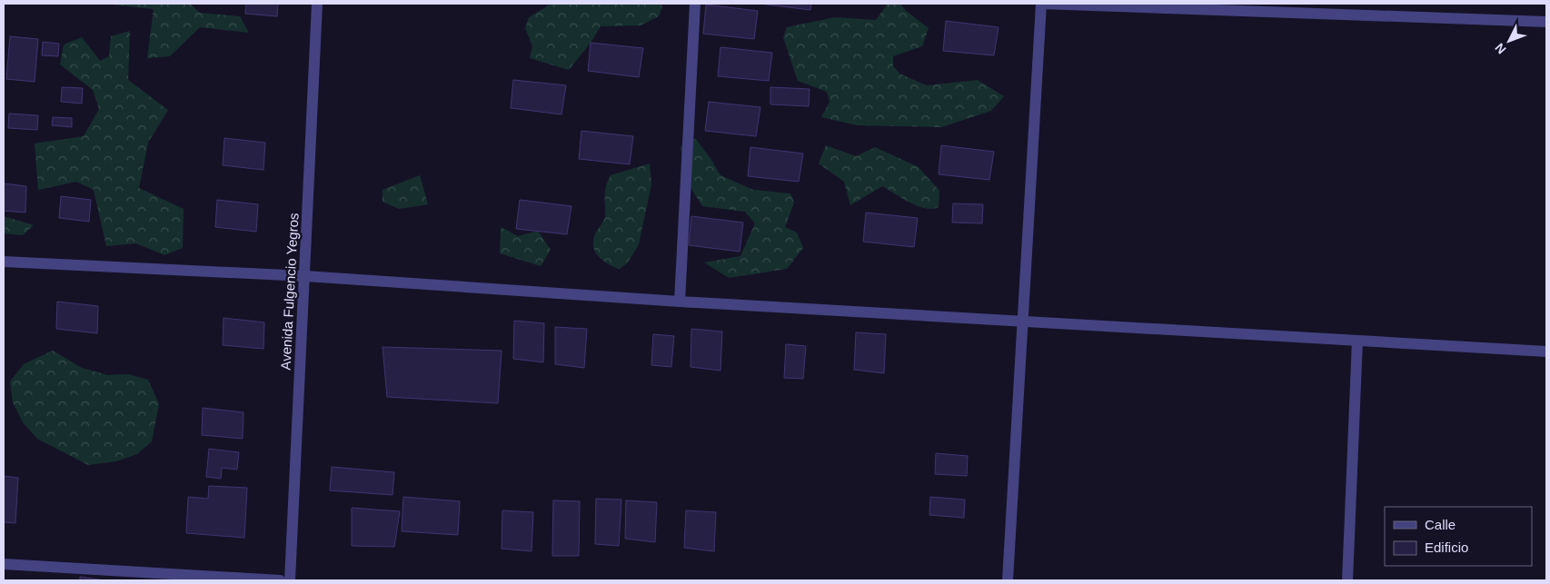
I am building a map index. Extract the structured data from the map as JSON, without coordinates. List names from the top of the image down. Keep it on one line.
{"streets":{"street":["Avenida Fulgencio Yegros"]},"legend":["Calle","Edificio"],"north":"bottom left"}
